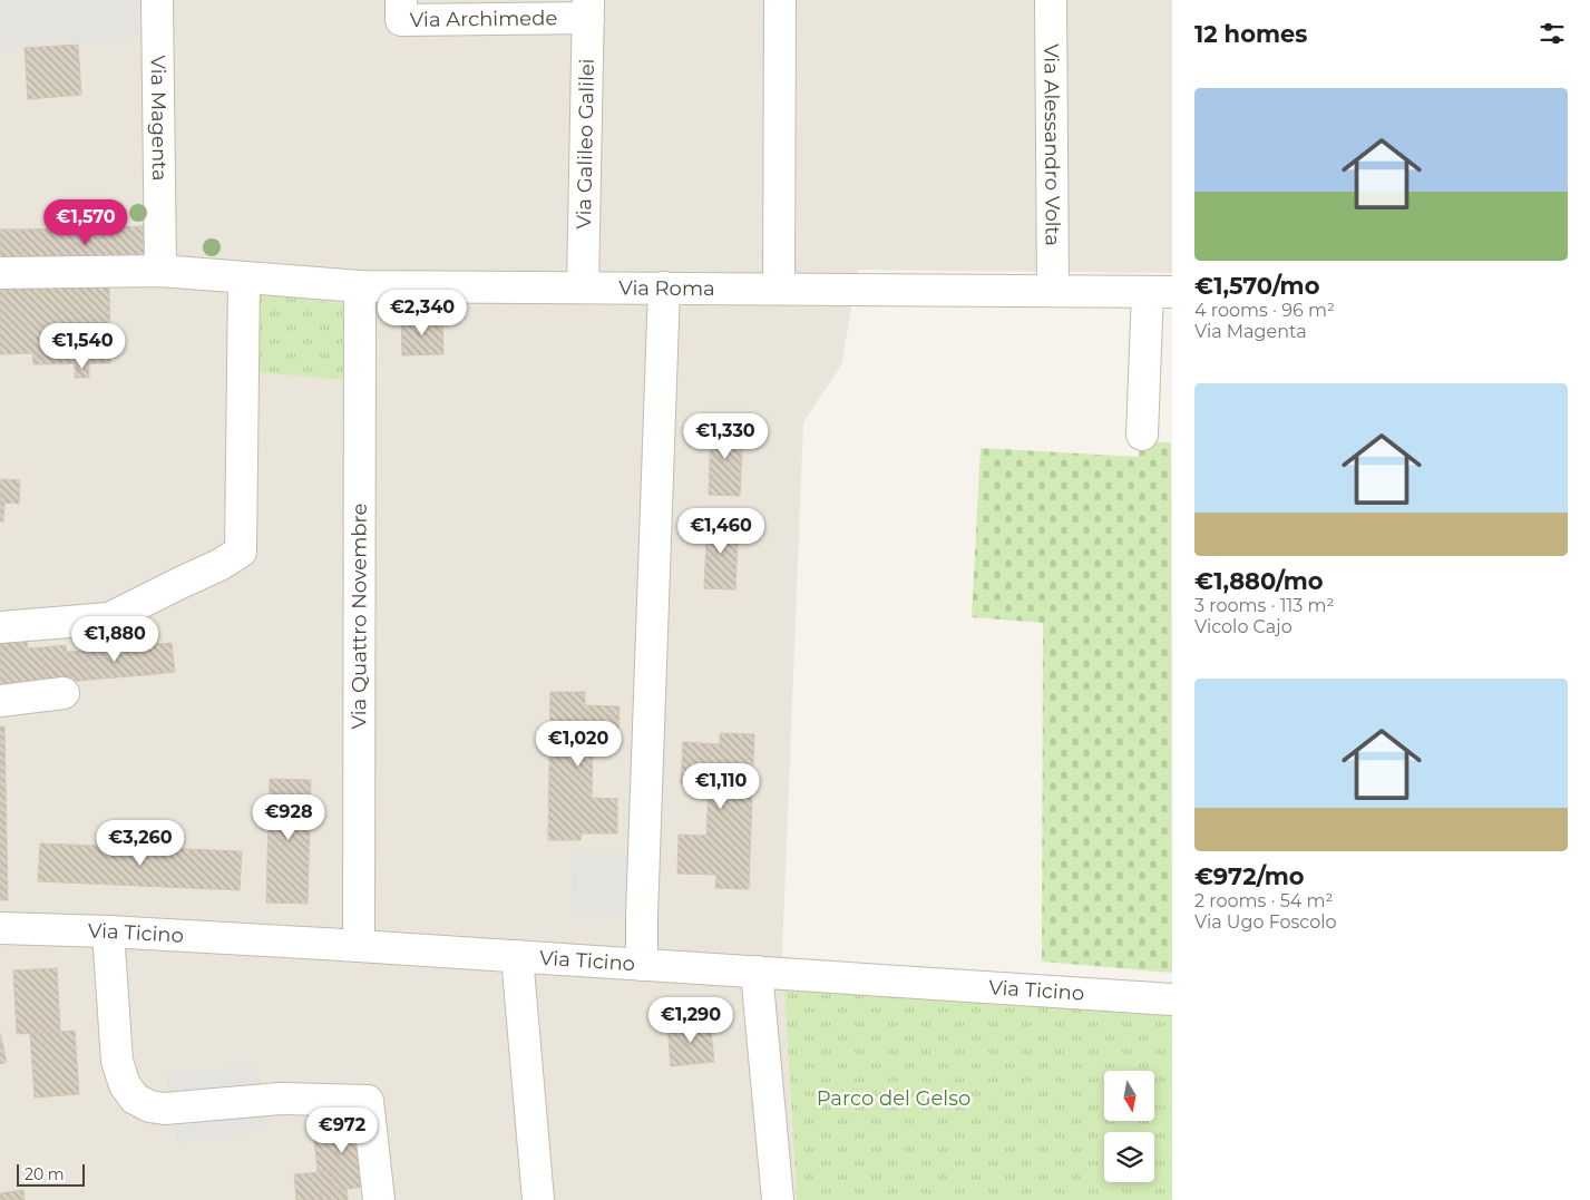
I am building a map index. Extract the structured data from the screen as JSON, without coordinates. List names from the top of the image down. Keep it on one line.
{"streets":{"street":["Via Archimede","Via Magenta","Via Galileo Galilei","Via Alessandro Volta","Via Roma","Via Quattro Novembre","Via Ticino"]},"crossings":[["Via Archimede","Via Galileo Galilei"],["Via Magenta","Via Roma"],["Via Galileo Galilei","Via Roma"],["Via Alessandro Volta","Via Roma"],["Via Roma","Via Quattro Novembre"],["Via Quattro Novembre","Via Ticino"]],"parks":["Parco del Gelso"],"scale_bar":"20 m","north":"bottom","page":{"heading":"12 homes","list":[{"name":"€1,570/mo","note":"4 rooms · 96 m² · Via Magenta"},{"name":"€1,880/mo","note":"3 rooms · 113 m² · Vicolo Cajo"},{"name":"€972/mo","note":"2 rooms · 54 m² · Via Ugo Foscolo"}],"price":["€1,570","€2,340","€1,540","€1,330","€1,460","€1,880","€1,020","€1,110","€928","€3,260","€1,290","€972"],"scale":"20 m"}}
